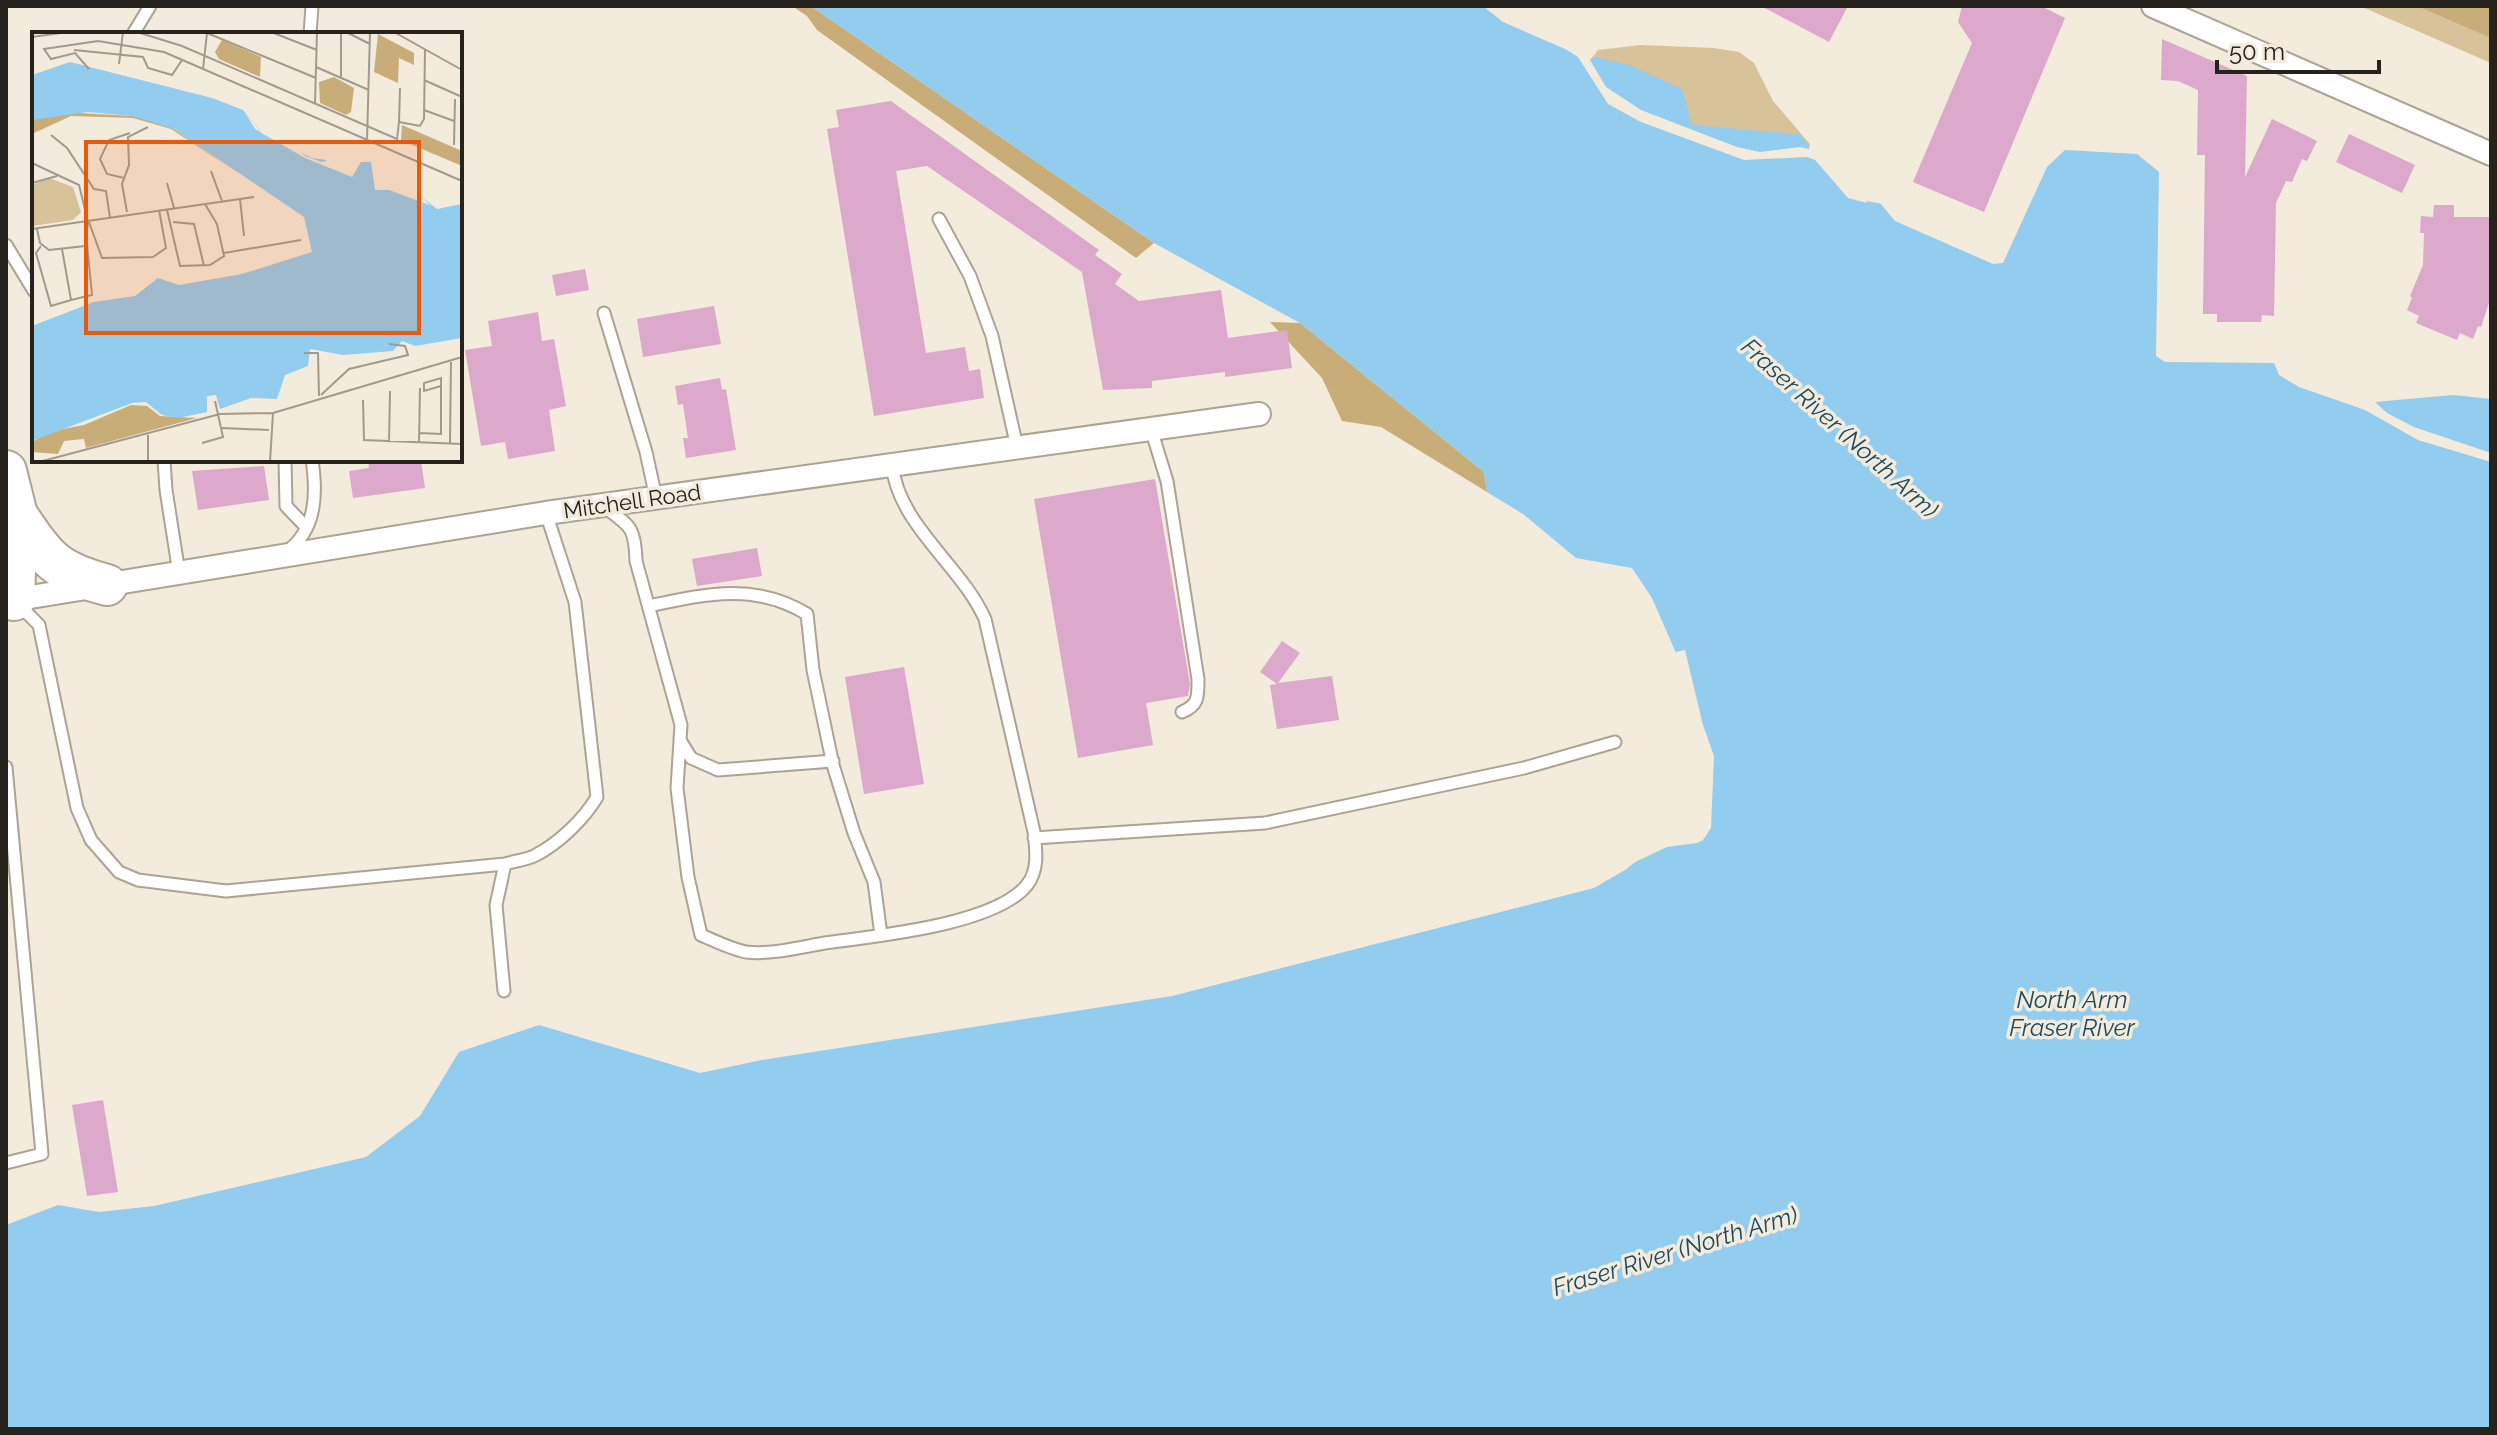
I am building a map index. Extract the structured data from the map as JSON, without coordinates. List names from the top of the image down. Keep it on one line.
{"streets":{"street":["Mitchell Road"]},"water":["Fraser River (North Arm)","North Arm Fraser River"],"scale_bar":"50 m"}
